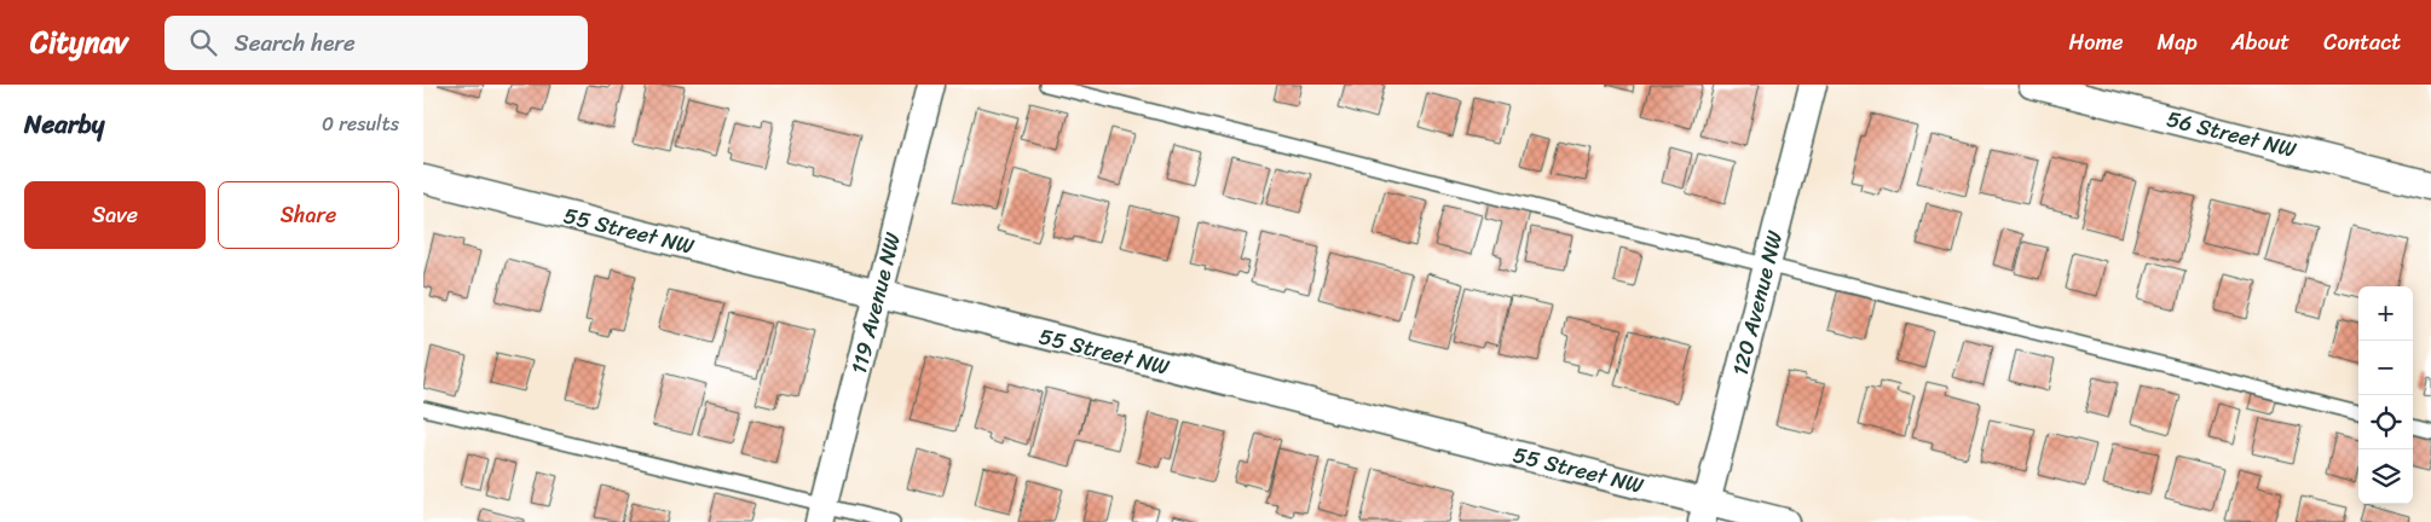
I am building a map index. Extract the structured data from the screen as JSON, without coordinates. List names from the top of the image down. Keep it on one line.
{"streets":{"street":["56 Street NW","55 Street NW","119 Avenue NW","120 Avenue NW"]},"crossings":[["55 Street NW","119 Avenue NW"],["55 Street NW","120 Avenue NW"]],"page":{"header":"Citynav","search":"Search here","nav":["Home","Map","About","Contact"],"heading":["Nearby","0 results"],"buttons":["Save","Share"],"map_buttons":["+","−"]}}
